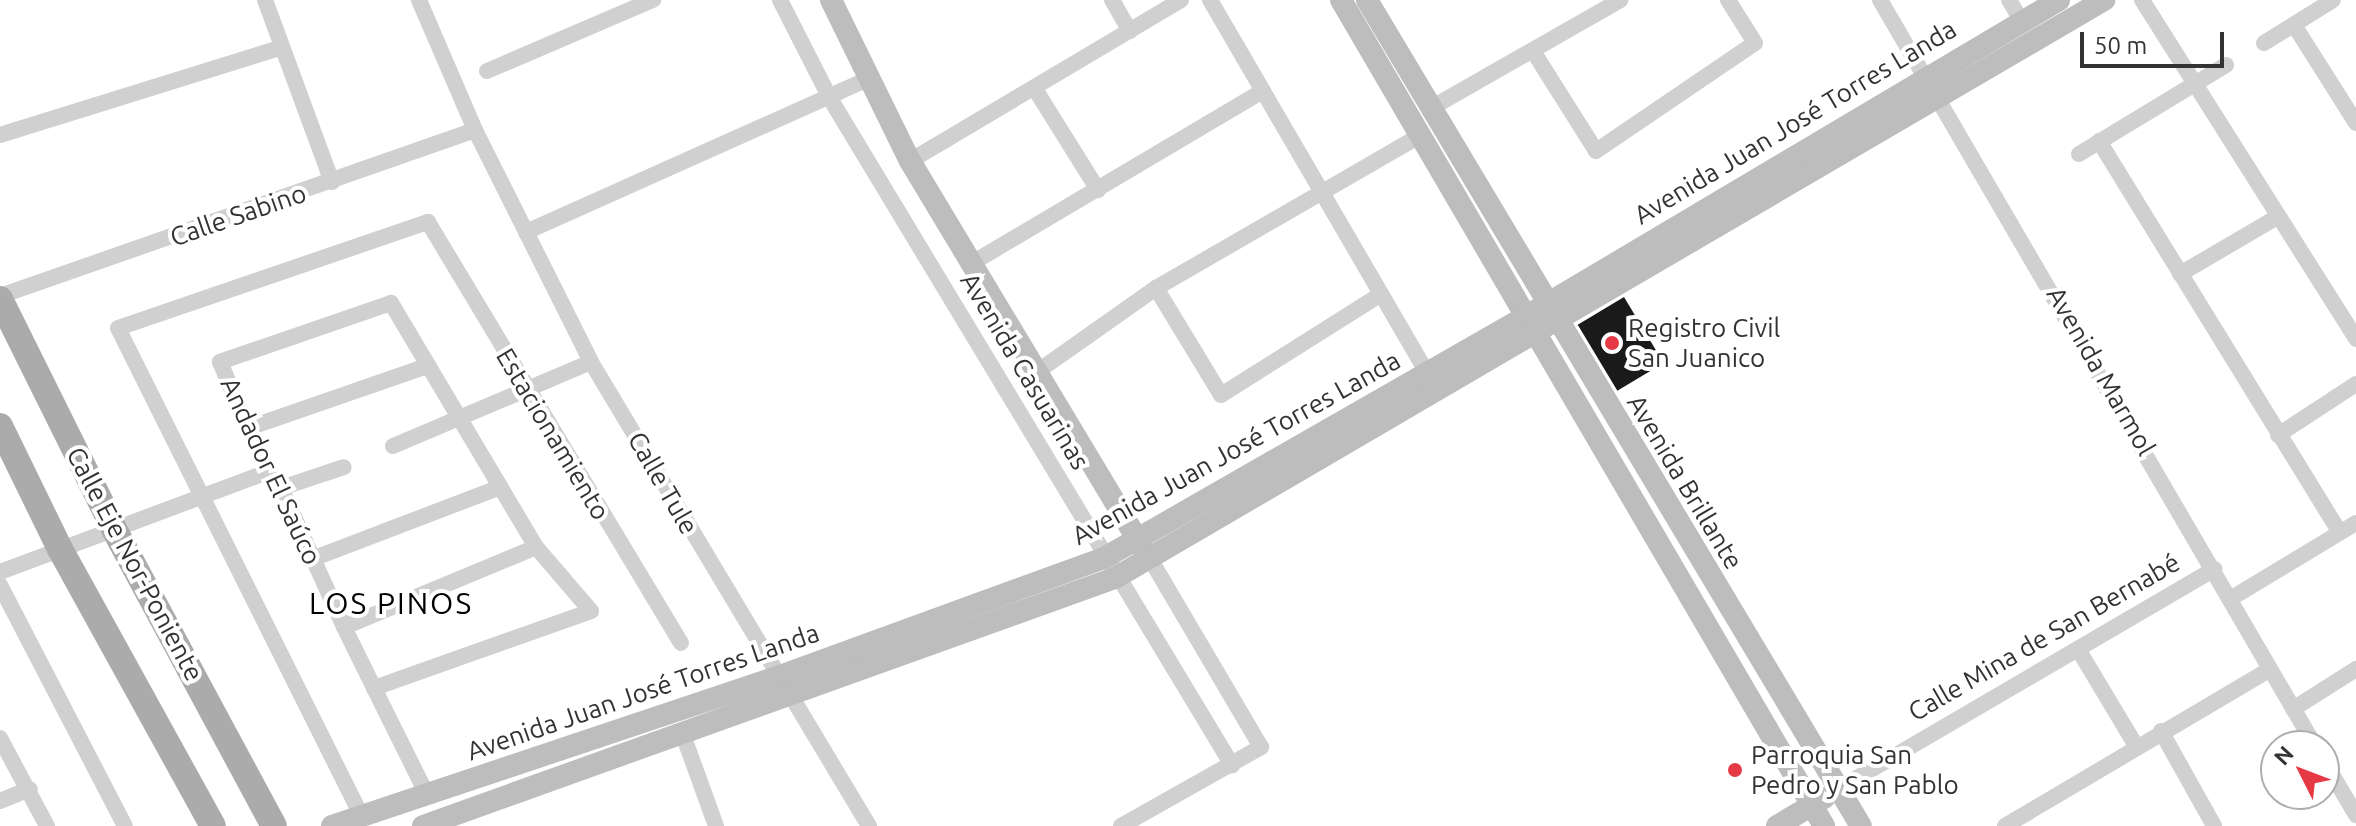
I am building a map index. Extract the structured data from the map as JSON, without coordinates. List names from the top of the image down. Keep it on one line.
{"streets":{"main road":["Avenida Juan José Torres Landa","Avenida Casuarinas","Avenida Brillante","Calle Eje Nor-Poniente","Calle Mina de San Bernabé"],"street":["Calle Sabino","Avenida Marmol","Estacionamiento","Andador El Saúco","Calle Tule"]},"crossings":[["Avenida Juan José Torres Landa","Avenida Casuarinas"],["Avenida Juan José Torres Landa","Avenida Marmol"],["Avenida Juan José Torres Landa","Andador El Saúco"],["Avenida Juan José Torres Landa","Avenida Brillante"],["Avenida Juan José Torres Landa","Calle Tule"],["Calle Sabino","Calle Tule"],["Calle Sabino","Calle Eje Nor-Poniente"],["Avenida Marmol","Calle Mina de San Bernabé"],["Avenida Brillante","Calle Mina de San Bernabé"]],"districts":["LOS PINOS"],"places":["Registro Civil San Juanico","Parroquia San Pedro y San Pablo"],"scale_bar":"50 m","north":"top left"}
